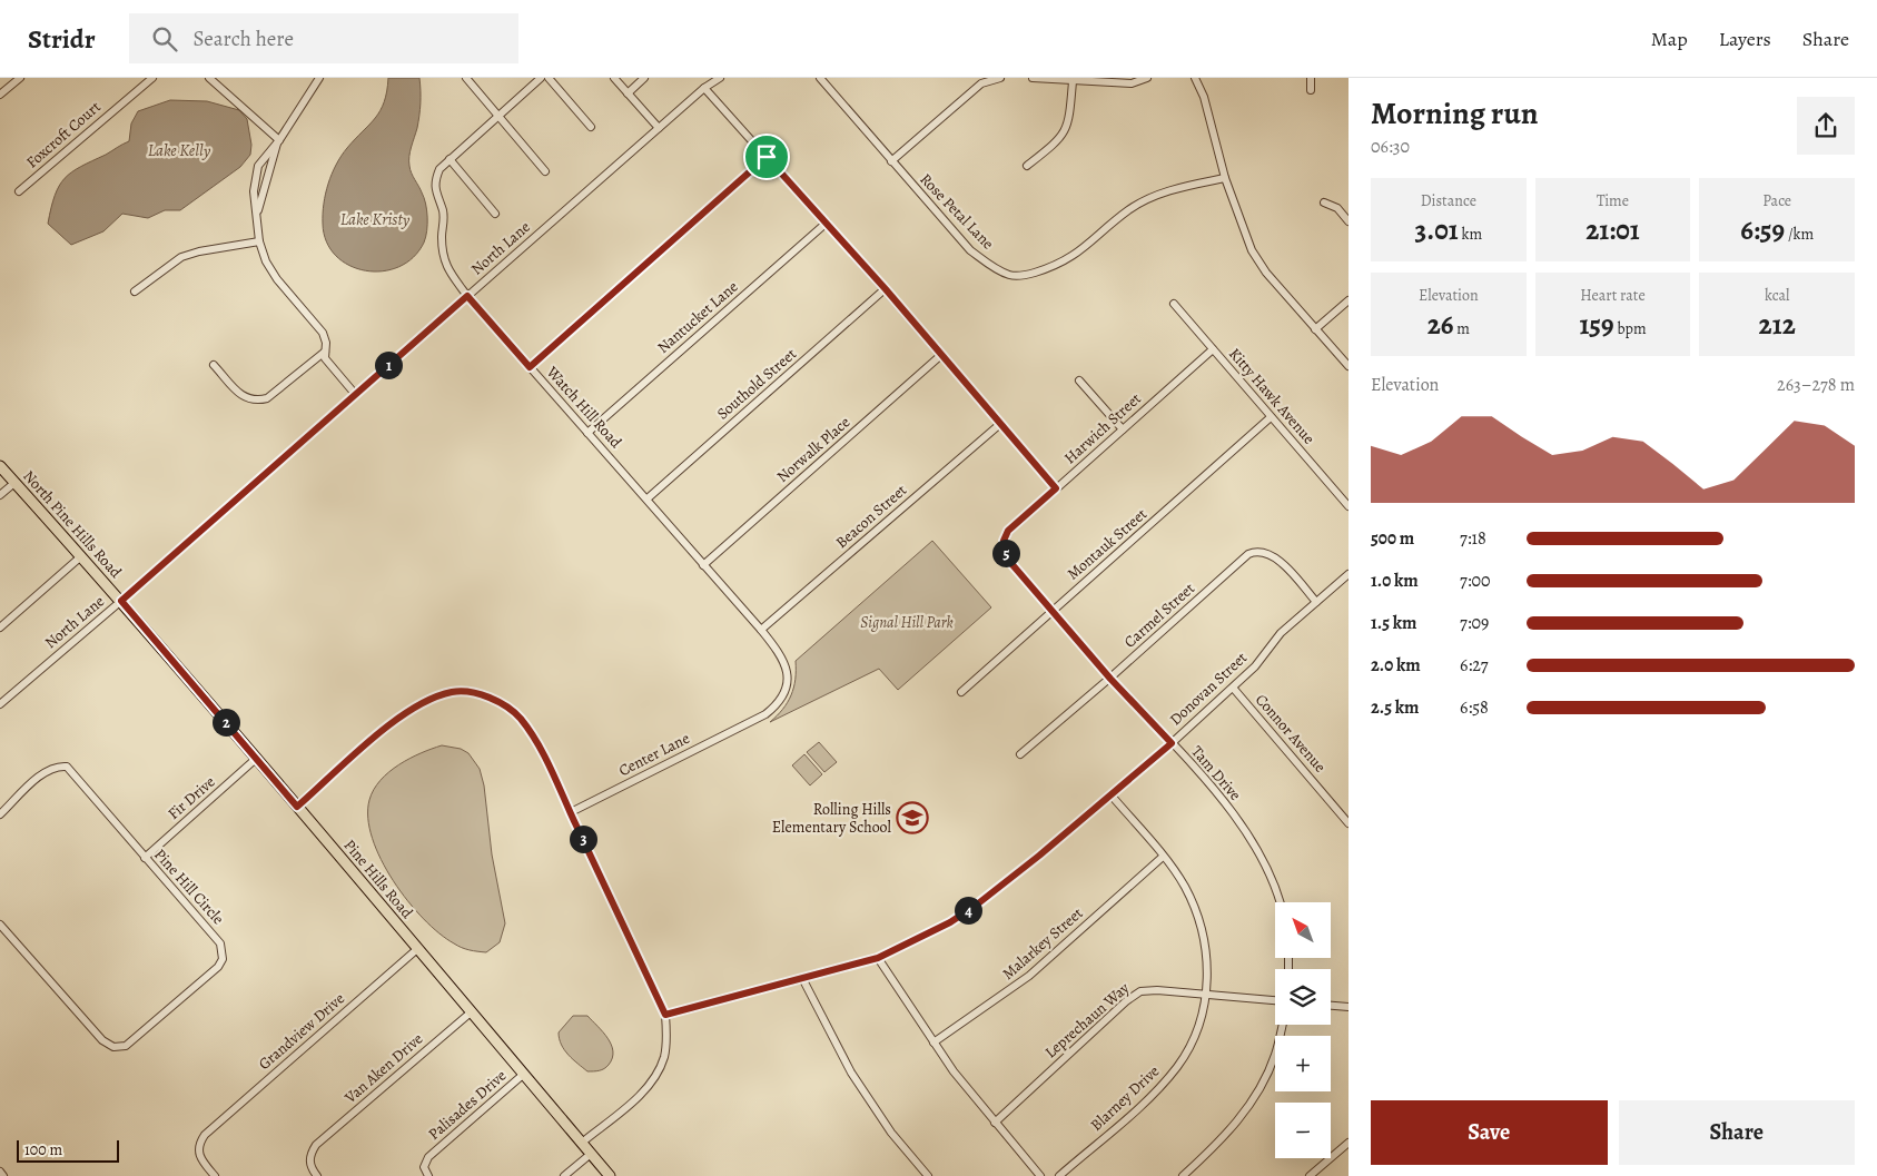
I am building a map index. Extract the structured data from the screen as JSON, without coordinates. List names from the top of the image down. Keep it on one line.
{"streets":{"main road":["North Pine Hills Road","Pine Hills Road"],"street":["Foxcroft Court","Rose Petal Lane","North Lane","Nantucket Lane","Southold Street","Kitty Hawk Avenue","Watch Hill Road","Harwich Street","Norwalk Place","Beacon Street","Montauk Street","Carmel Street","Donovan Street","Connor Avenue","Center Lane","Tam Drive","Fir Drive","Pine Hill Circle","Malarkey Street","Leprechaun Way","Grandview Drive","Van Aken Drive","Blarney Drive","Palisades Drive"]},"crossings":[["North Lane","Watch Hill Road"],["North Lane","North Pine Hills Road"],["North Lane","Pine Hills Road"],["Nantucket Lane","Watch Hill Road"],["Southold Street","Watch Hill Road"],["Kitty Hawk Avenue","Harwich Street"],["Kitty Hawk Avenue","Montauk Street"],["Watch Hill Road","Norwalk Place"],["Watch Hill Road","Beacon Street"],["Watch Hill Road","Center Lane"],["Harwich Street","Tam Drive"],["North Pine Hills Road","Pine Hills Road"],["Montauk Street","Tam Drive"],["Carmel Street","Donovan Street"],["Carmel Street","Tam Drive"],["Donovan Street","Connor Avenue"],["Donovan Street","Tam Drive"],["Donovan Street","Blarney Drive"],["Fir Drive","Pine Hills Road"],["Fir Drive","Pine Hill Circle"],["Pine Hills Road","Grandview Drive"],["Pine Hills Road","Van Aken Drive"],["Pine Hills Road","Palisades Drive"],["Malarkey Street","Blarney Drive"],["Leprechaun Way","Blarney Drive"]],"water":["Lake Kelly","Lake Kristy"],"parks":["Signal Hill Park"],"places":{"school or university":["Rolling Hills Elementary School"]},"scale_bar":"100 m","north":"top left","page":{"header":"Stridr","search":"Search here","nav":["Map","Layers","Share"],"heading":["Morning run","06:30"],"stats":[["Distance","3.01 km"],["Time","21:01"],["Pace","6:59 /km"],["Elevation","26 m"],["Heart rate","159 bpm"],["kcal","212"]],"pins":["1","5","2","3","4"],"chart":["Elevation","263–278 m"],"list":[{"name":"500 m","note":"7:18"},{"name":"1.0 km","note":"7:00"},{"name":"1.5 km","note":"7:09"},{"name":"2.0 km","note":"6:27"},{"name":"2.5 km","note":"6:58"}],"map_buttons":["+","−"],"buttons":["Save","Share"],"scale":"100 m"}}
